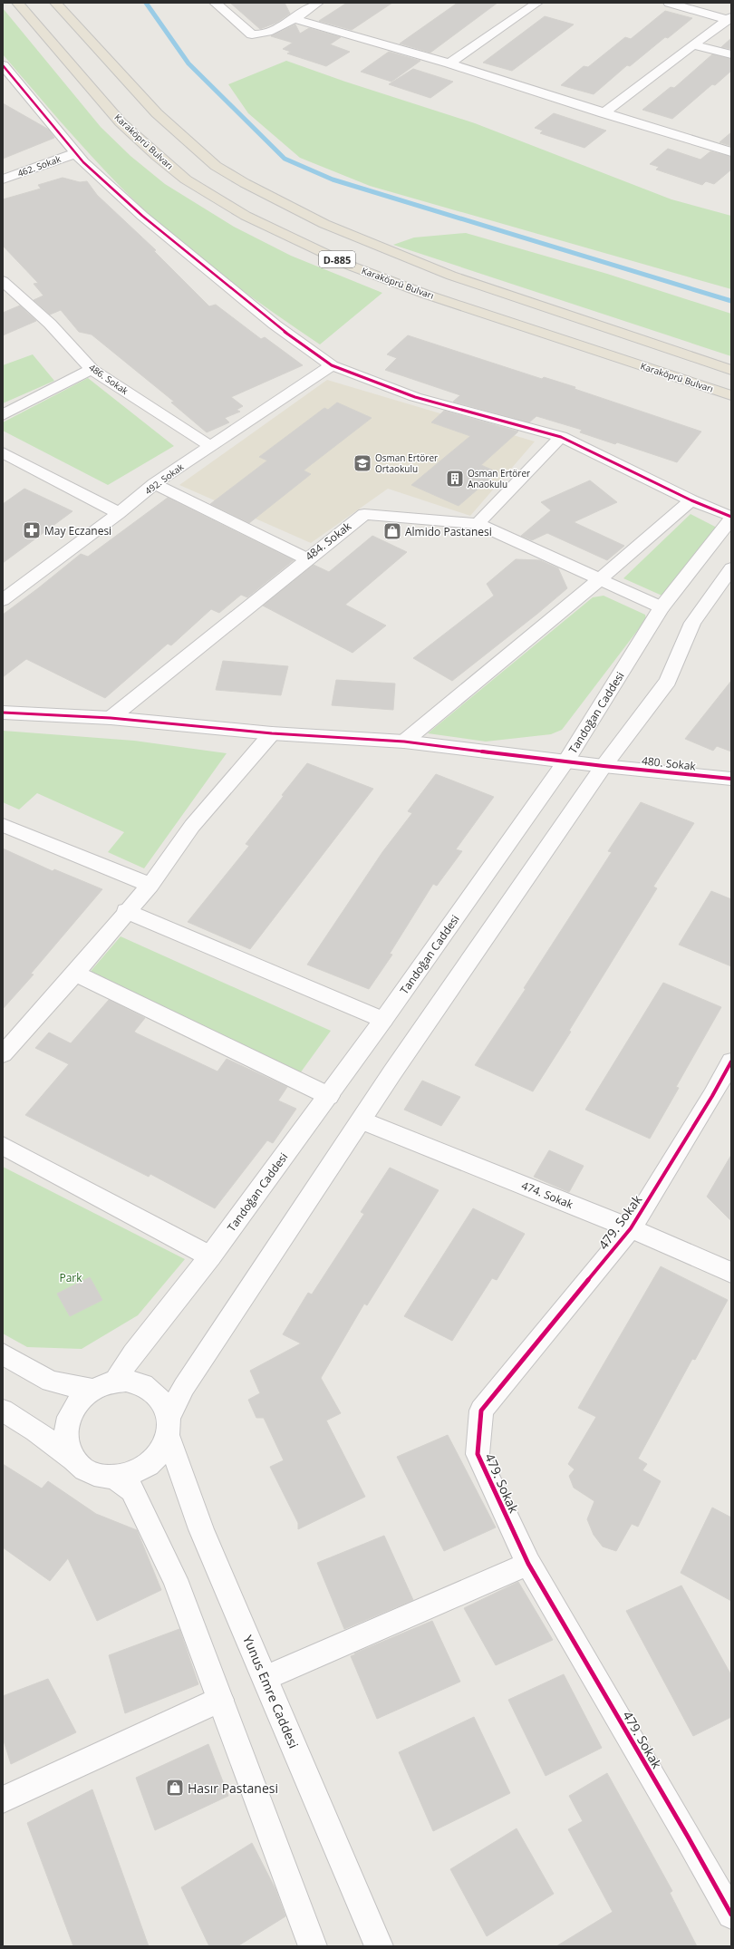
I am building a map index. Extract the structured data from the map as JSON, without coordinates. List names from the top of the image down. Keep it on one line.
{"streets":{"highway":["Karaköprü Bulvarı","D-885"],"street":["462. Sokak","486. Sokak","492. Sokak","484. Sokak","Tandoğan Caddesi","480. Sokak","474. Sokak","479. Sokak","Yunus Emre Caddesi"]},"crossings":[["486. Sokak","492. Sokak"],["484. Sokak","Tandoğan Caddesi"],["484. Sokak","480. Sokak"],["Tandoğan Caddesi","480. Sokak"],["Tandoğan Caddesi","Yunus Emre Caddesi"],["474. Sokak","479. Sokak"]],"parks":["Park"],"places":{"school or university":["Osman Ertörer Ortaokulu"],"building":["Osman Ertörer Anaokulu"],"pharmacy":["May Eczanesi"],"shop":["Almido Pastanesi","Hasır Pastanesi"]}}
